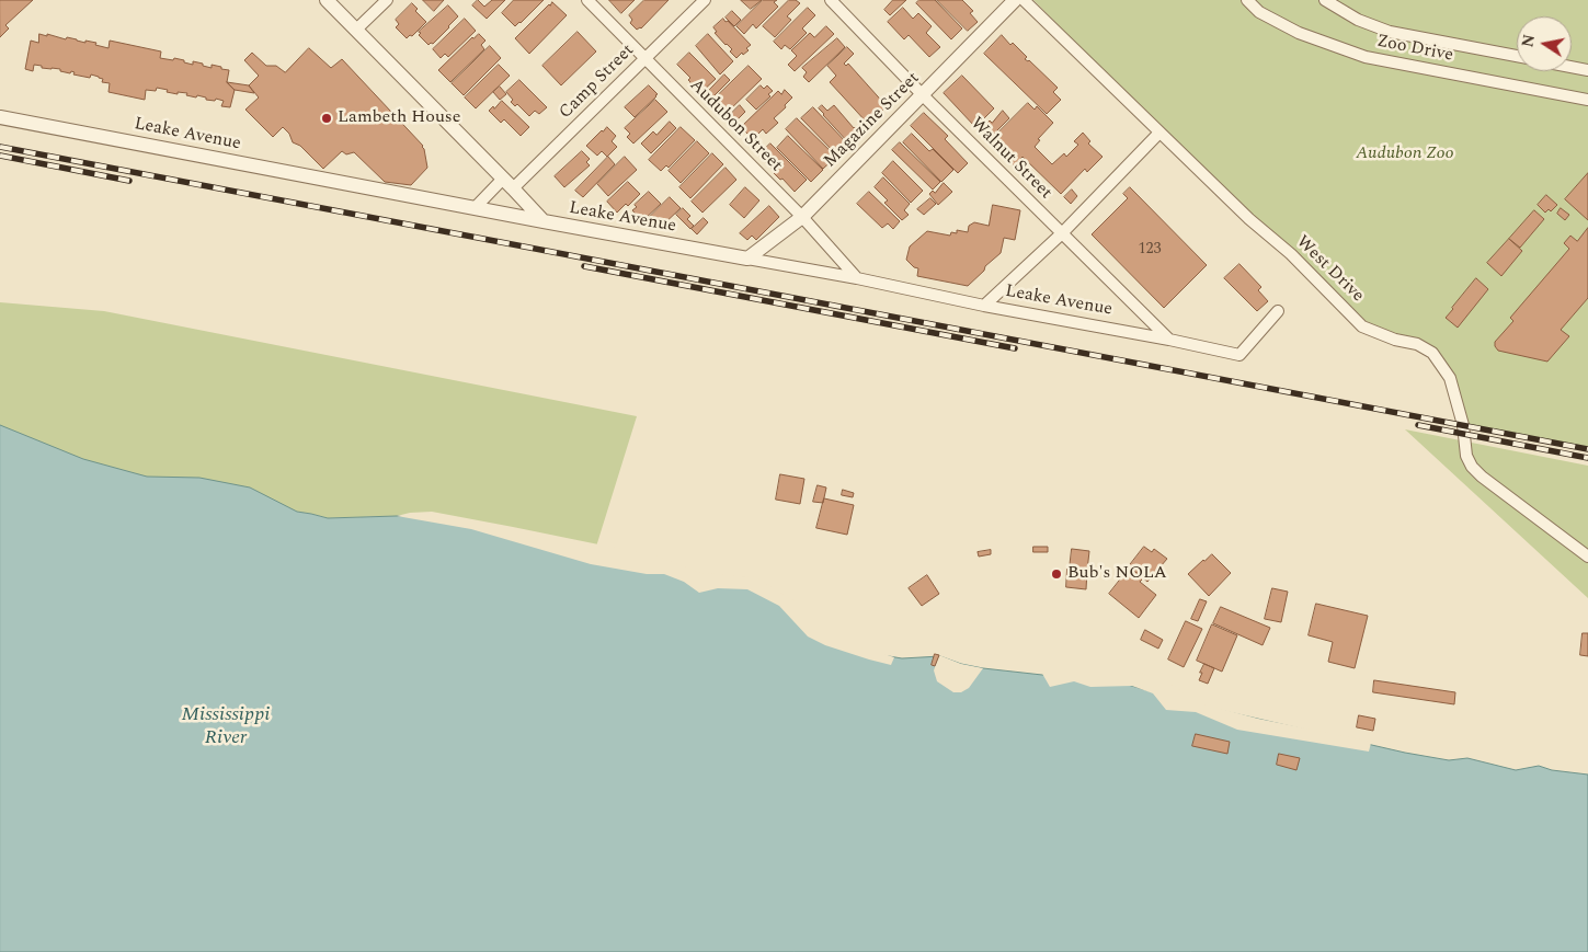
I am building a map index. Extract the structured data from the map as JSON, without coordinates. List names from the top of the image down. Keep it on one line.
{"streets":{"street":["Zoo Drive","Camp Street","Magazine Street","Audubon Street","Leake Avenue","Walnut Street","West Drive"]},"crossings":[["Camp Street","Audubon Street"],["Camp Street","Leake Avenue"],["Magazine Street","Audubon Street"],["Magazine Street","Leake Avenue"],["Magazine Street","Walnut Street"],["Audubon Street","Leake Avenue"],["Leake Avenue","Walnut Street"]],"water":["Mississippi River"],"parks":["Audubon Zoo"],"places":["Lambeth House","Bub's NOLA"],"house_numbers":["123"],"north":"left"}
